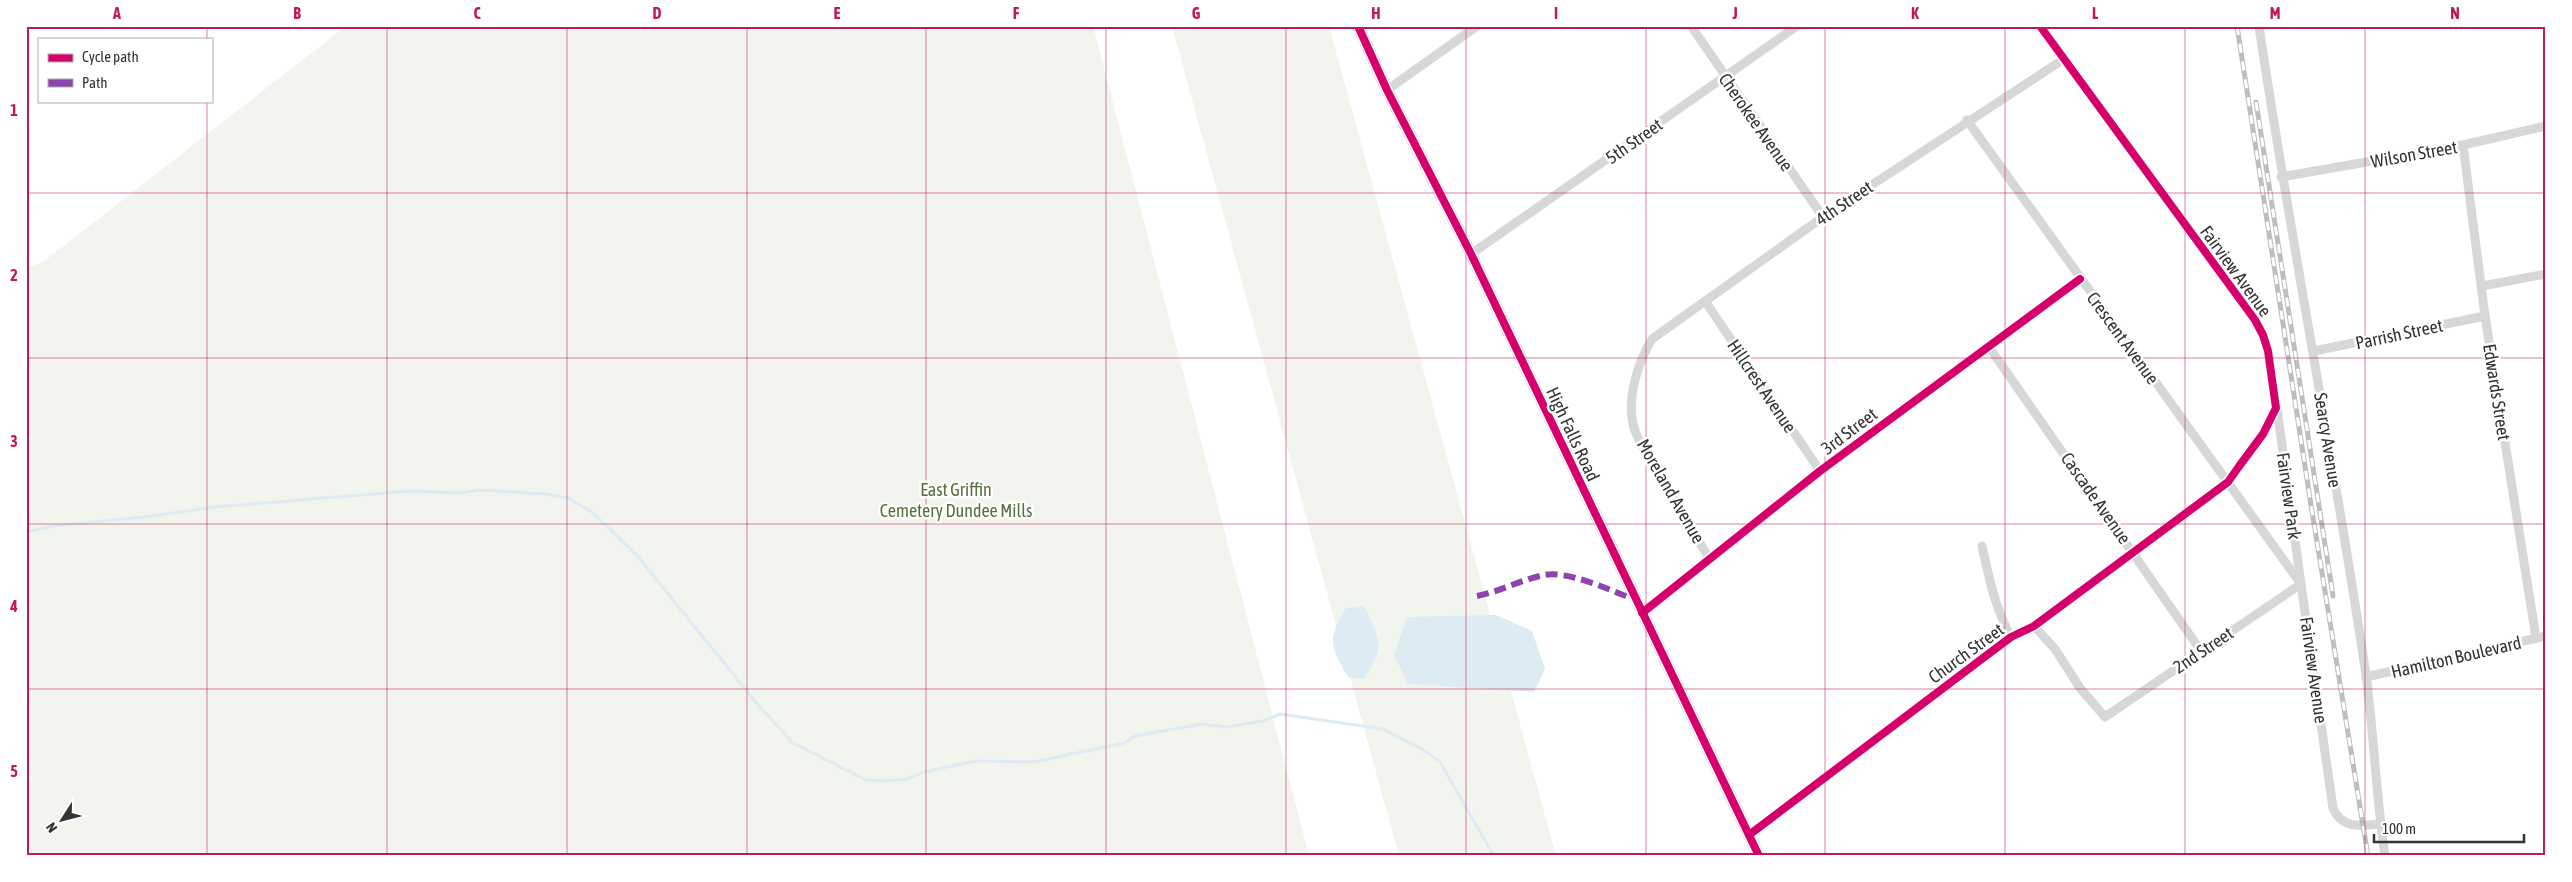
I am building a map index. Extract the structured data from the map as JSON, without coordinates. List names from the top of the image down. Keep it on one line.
{"streets":{"street":["Cherokee Avenue","5th Street","Wilson Street","4th Street","Fairview Avenue","Parrish Street","Crescent Avenue","Hillcrest Avenue","Edwards Street","3rd Street","High Falls Road","Searcy Avenue","Moreland Avenue","Fairview Park","Cascade Avenue","2nd Street","Church Street","Hamilton Boulevard"]},"crossings":[["Cherokee Avenue","5th Street"],["Cherokee Avenue","4th Street"],["5th Street","High Falls Road"],["Wilson Street","Edwards Street"],["Wilson Street","Searcy Avenue"],["4th Street","Fairview Avenue"],["4th Street","Crescent Avenue"],["4th Street","Hillcrest Avenue"],["4th Street","Moreland Avenue"],["Fairview Avenue","Crescent Avenue"],["Fairview Avenue","Searcy Avenue"],["Fairview Avenue","Fairview Park"],["Fairview Avenue","2nd Street"],["Fairview Avenue","Church Street"],["Parrish Street","Edwards Street"],["Parrish Street","Searcy Avenue"],["Crescent Avenue","3rd Street"],["Crescent Avenue","Church Street"],["Hillcrest Avenue","3rd Street"],["Edwards Street","Hamilton Boulevard"],["3rd Street","High Falls Road"],["3rd Street","Moreland Avenue"],["3rd Street","Cascade Avenue"],["High Falls Road","Church Street"],["Searcy Avenue","Hamilton Boulevard"],["Fairview Park","2nd Street"],["Cascade Avenue","2nd Street"],["Cascade Avenue","Church Street"],["2nd Street","Church Street"]],"parks":["East Griffin Cemetery Dundee Mills"],"legend":["Cycle path","Path"],"scale_bar":"100 m","north":"bottom left","grid":{"columns":["A","B","C","D","E","F","G","H","I","J","K","L","M","N"],"rows":["1","2","3","4","5"]}}
